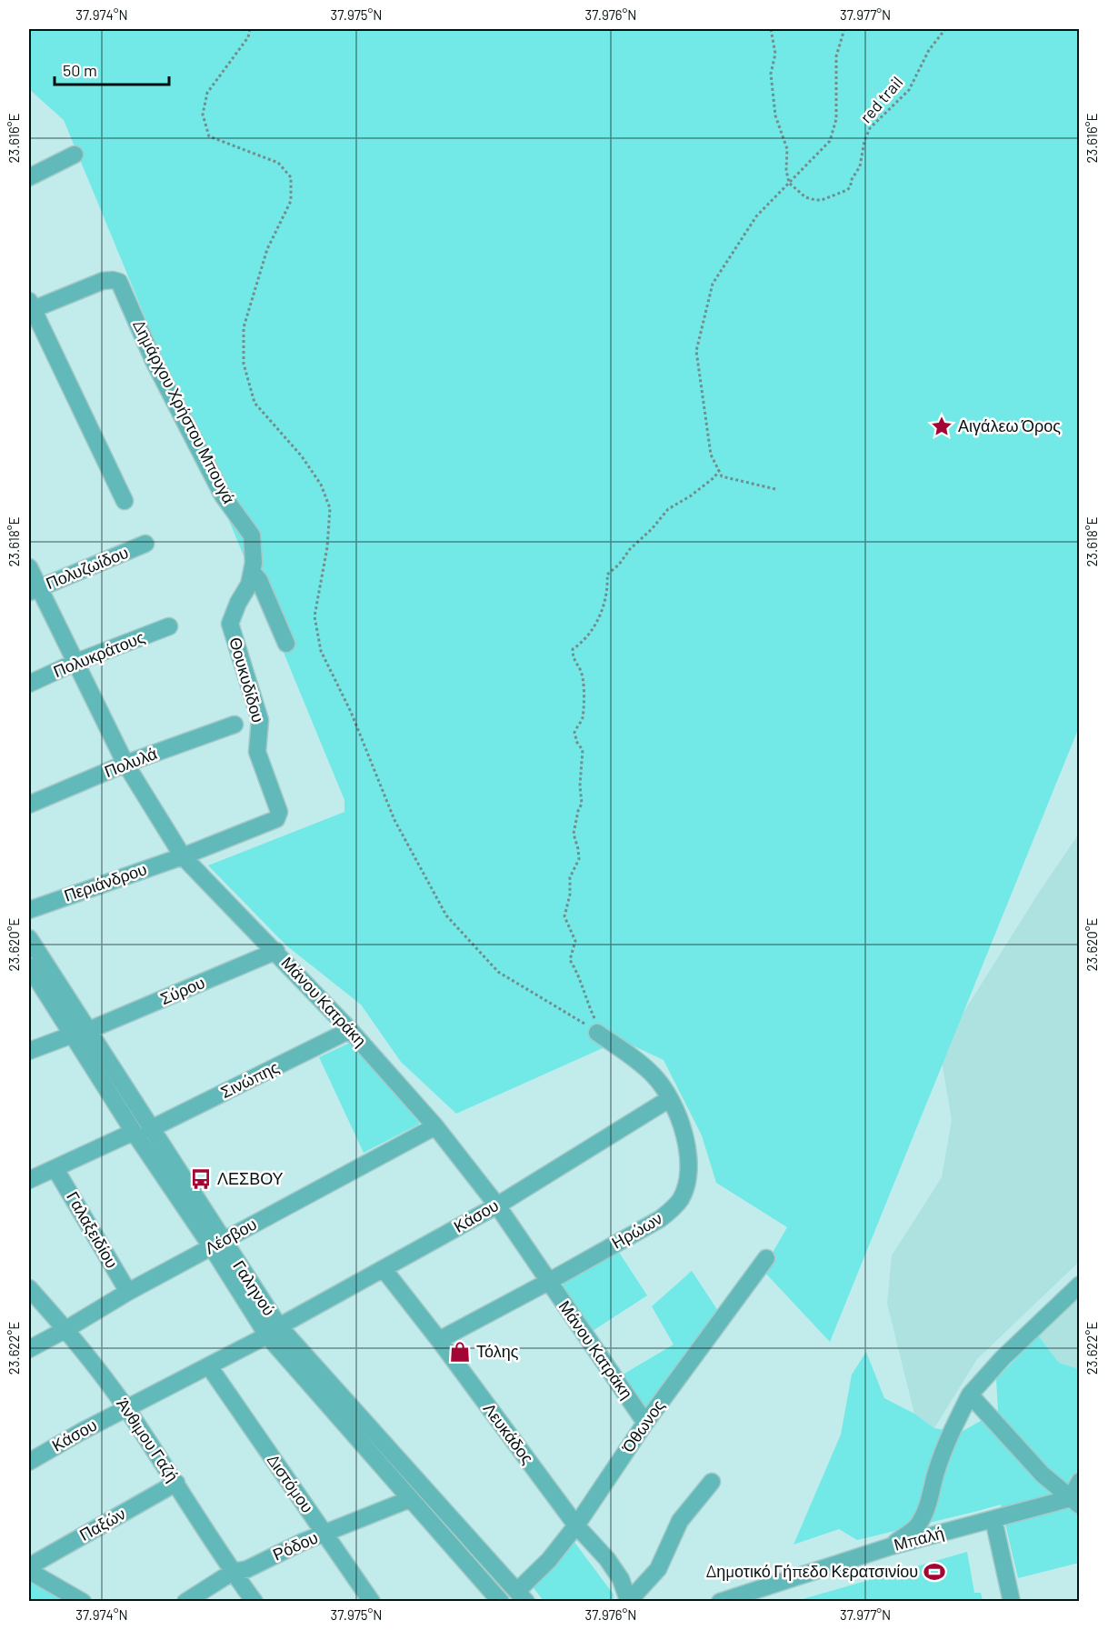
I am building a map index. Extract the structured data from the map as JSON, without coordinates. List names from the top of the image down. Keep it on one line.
{"streets":{"street":["Δημάρχου Χρήστου Μπουγά","Πολυζωίδου","Πολυκράτους","Θουκυδίδου","Πολυλά","Περιάνδρου","Σύρου","Μάνου Κατράκη","Σινώπης","Κάσου","Γαλαξειδίου","Ηρώων","Λέσβου","Γαληνού","Όθωνος","Λευκάδος","Άνθιμου Γαζή","Διστόμου","Παξών","Μπαλή","Ρόδου"],"path":["red trail"]},"crossings":[["Δημάρχου Χρήστου Μπουγά","Θουκυδίδου"],["Πολυζωίδου","Μάνου Κατράκη"],["Πολυκράτους","Μάνου Κατράκη"],["Θουκυδίδου","Περιάνδρου"],["Θουκυδίδου","Μάνου Κατράκη"],["Πολυλά","Μάνου Κατράκη"],["Περιάνδρου","Μάνου Κατράκη"],["Σύρου","Μάνου Κατράκη"],["Σύρου","Γαληνού"],["Μάνου Κατράκη","Σινώπης"],["Μάνου Κατράκη","Κάσου"],["Μάνου Κατράκη","Ηρώων"],["Μάνου Κατράκη","Λέσβου"],["Μάνου Κατράκη","Όθωνος"],["Σινώπης","Γαλαξειδίου"],["Σινώπης","Γαληνού"],["Κάσου","Ηρώων"],["Κάσου","Γαληνού"],["Κάσου","Λευκάδος"],["Κάσου","Άνθιμου Γαζή"],["Κάσου","Διστόμου"],["Γαλαξειδίου","Λέσβου"],["Ηρώων","Λευκάδος"],["Λέσβου","Γαληνού"],["Λέσβου","Άνθιμου Γαζή"],["Γαληνού","Όθωνος"],["Γαληνού","Ρόδου"],["Όθωνος","Λευκάδος"],["Άνθιμου Γαζή","Παξών"],["Άνθιμου Γαζή","Ρόδου"],["Διστόμου","Ρόδου"]],"places":{"place":["Αιγάλεω Όρος"],"bus stop":["ΛΕΣΒΟΥ"],"shop":["Τόλης"],"sports":["Δημοτικό Γήπεδο Κερατσινίου"]},"scale_bar":"50 m","coordinates":["37.974°N","37.975°N","37.976°N","37.977°N","23.616°E","23.618°E","23.620°E","23.622°E"]}
